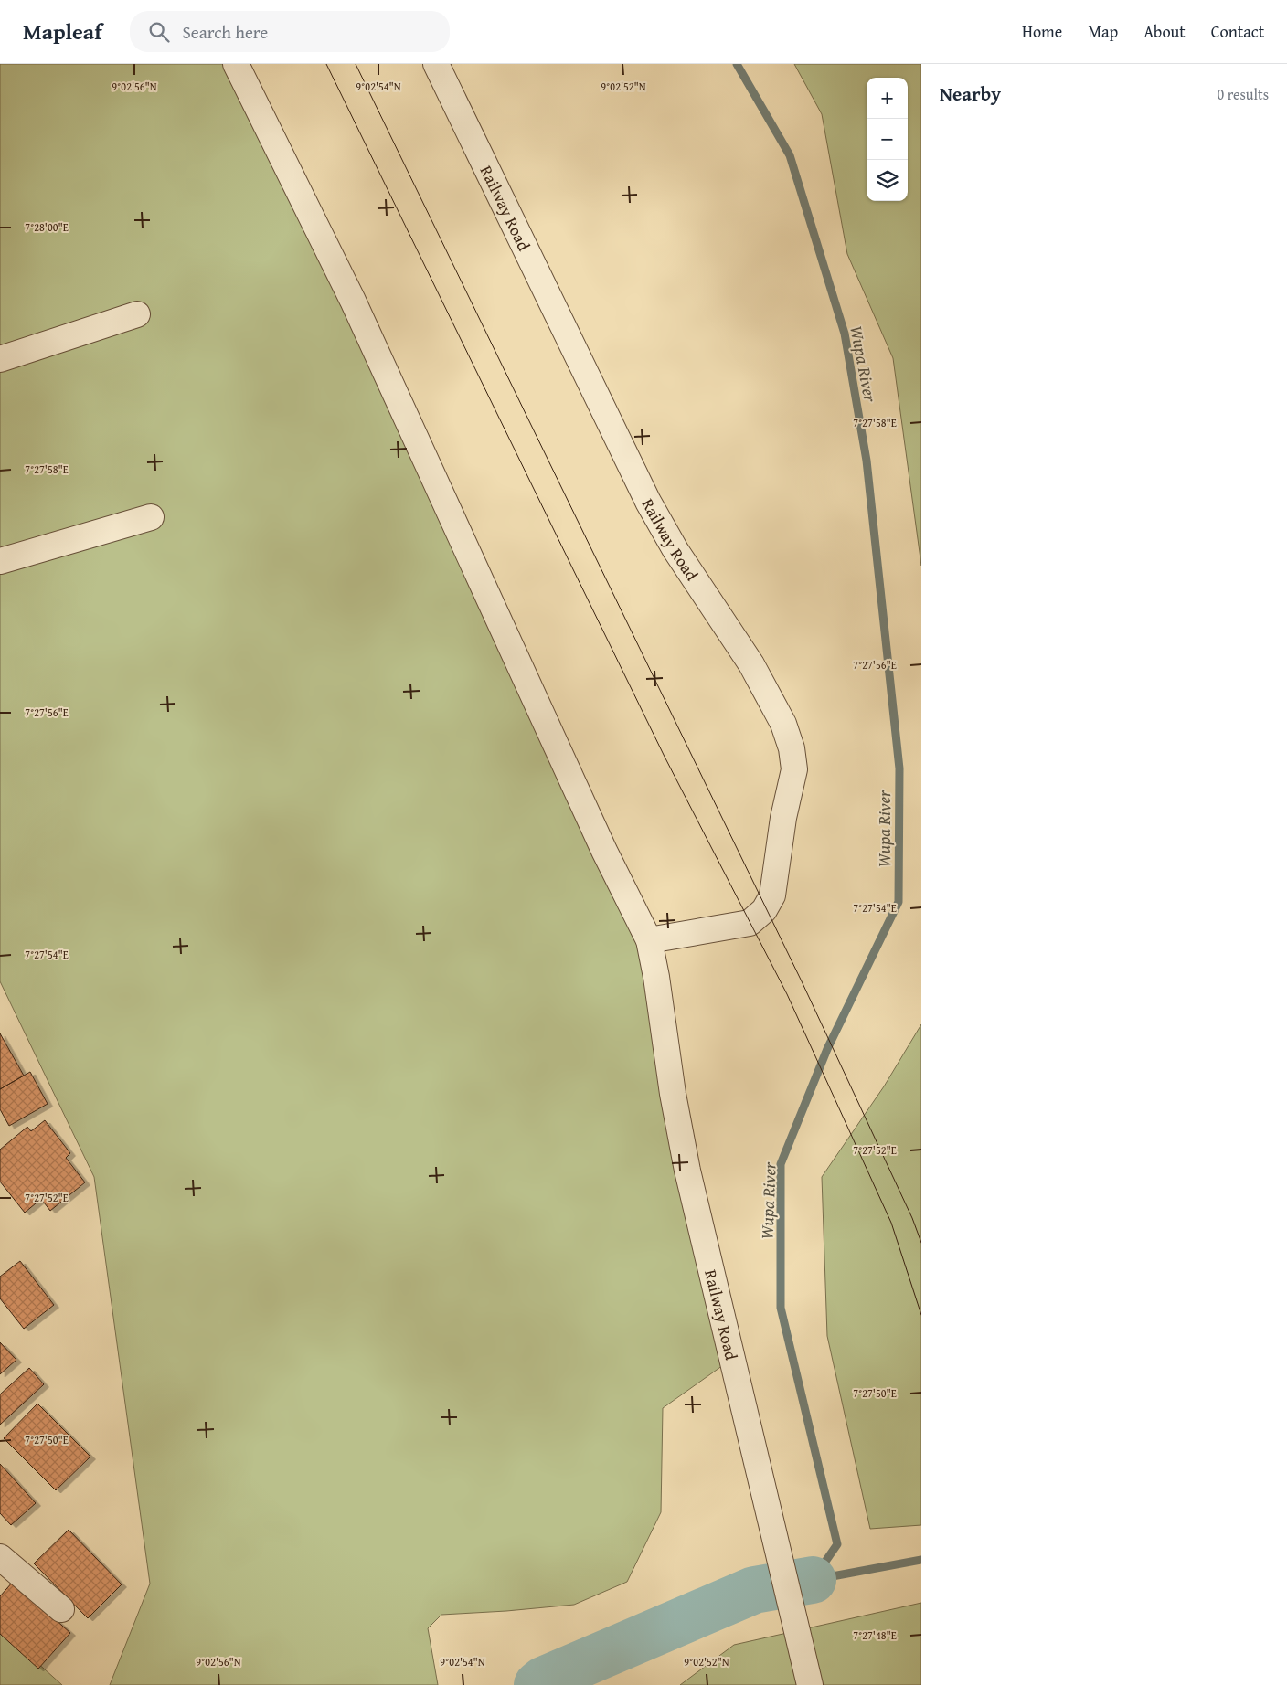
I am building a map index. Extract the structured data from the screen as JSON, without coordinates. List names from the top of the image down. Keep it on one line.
{"streets":{"street":["Railway Road"]},"water":["Wupa River"],"page":{"header":"Mapleaf","search":"Search here","nav":["Home","Map","About","Contact"],"heading":["Nearby","0 results"],"map_buttons":["+","−"]},"coordinates":["9°02'56\"N","9°02'54\"N","9°02'52\"N","7°28'00\"E","7°27'58\"E","7°27'56\"E","7°27'54\"E","7°27'52\"E","7°27'50\"E","7°27'48\"E"]}
